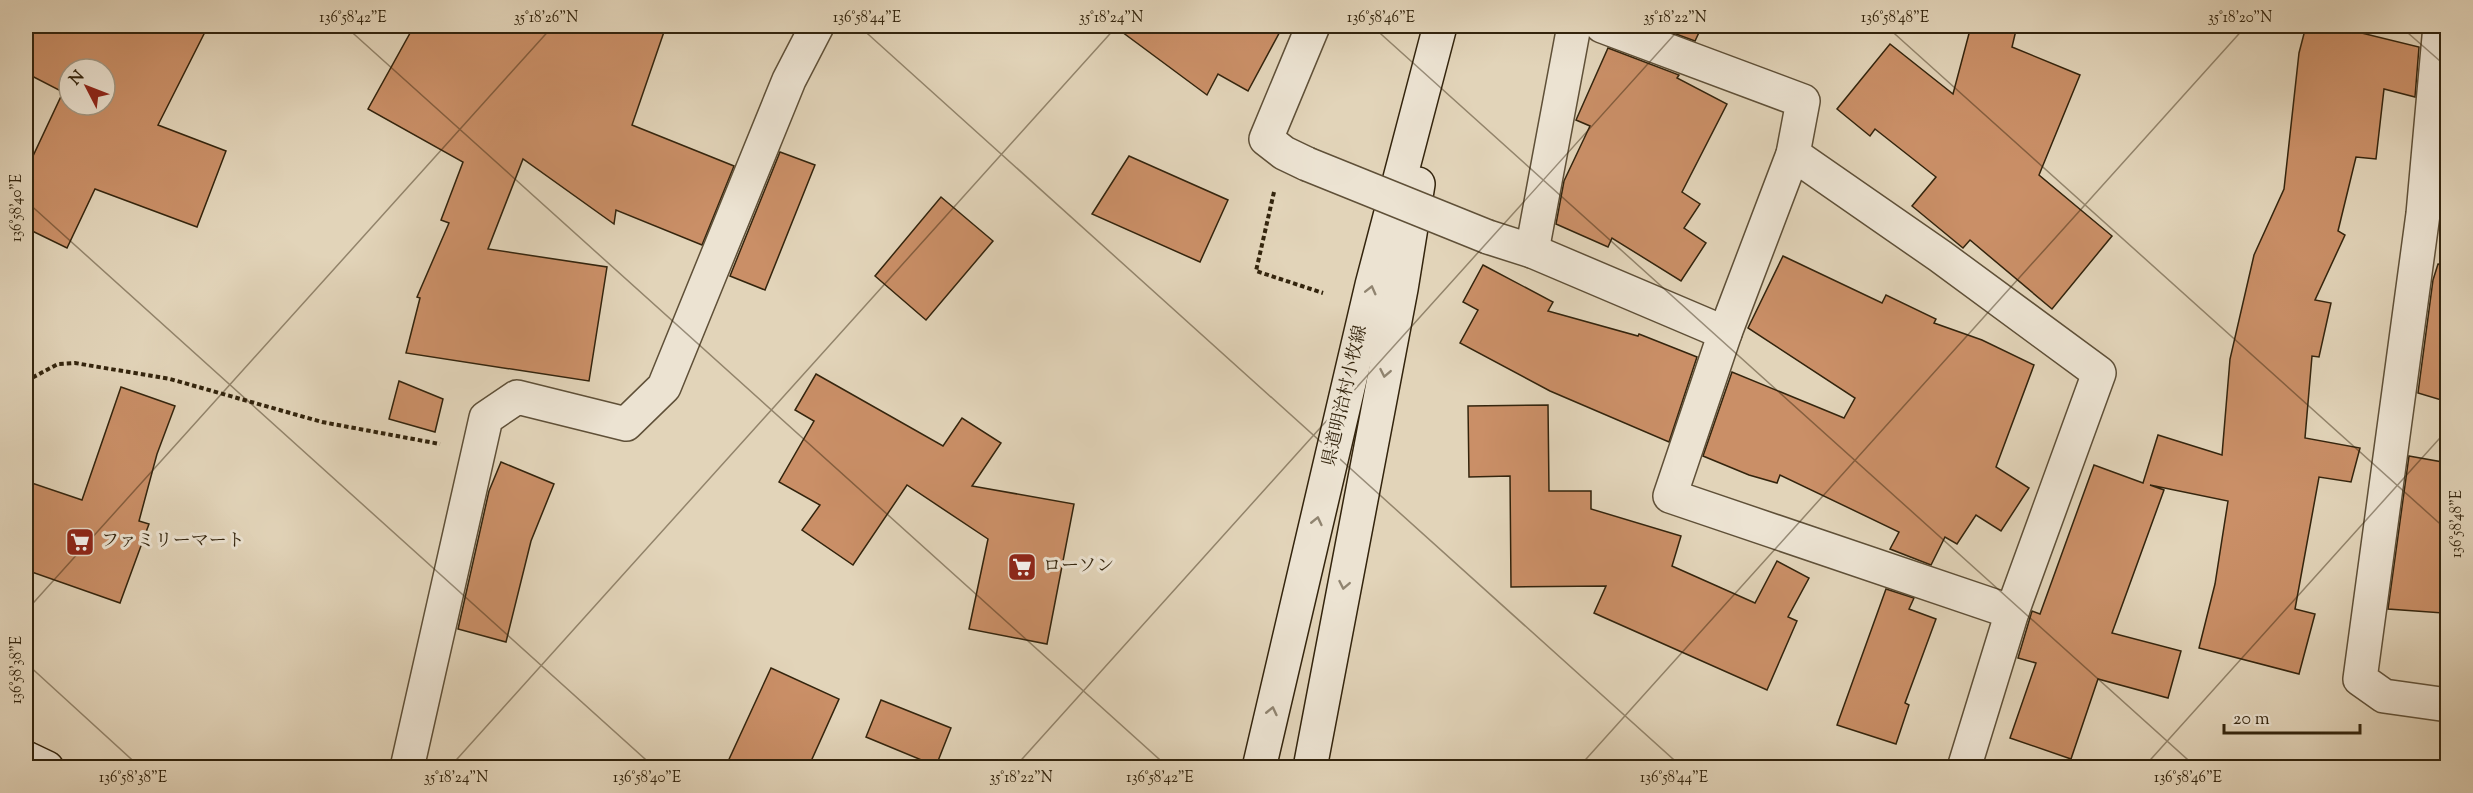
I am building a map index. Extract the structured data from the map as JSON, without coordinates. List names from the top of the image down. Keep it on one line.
{"streets":{"street":["県道明治村小牧線"]},"places":{"supermarket":["ファミリーマート","ローソン"]},"scale_bar":"20 m","north":"top left","coordinates":["136°58'42\"E","35°18'26\"N","136°58'44\"E","35°18'24\"N","136°58'46\"E","35°18'22\"N","136°58'48\"E","35°18'20\"N","136°58'40\"E","136°58'38\"E"]}
